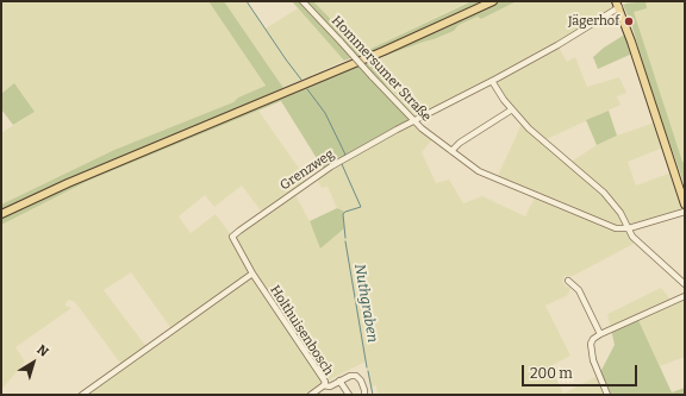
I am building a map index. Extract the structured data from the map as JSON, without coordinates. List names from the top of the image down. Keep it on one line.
{"streets":{"street":["Hommersumer Straße","Grenzweg","Holthuisenbosch"]},"crossings":[["Hommersumer Straße","Grenzweg"],["Grenzweg","Holthuisenbosch"]],"water":["Nuthgraben"],"places":["Jägerhof"],"scale_bar":"200 m","north":"top right"}
